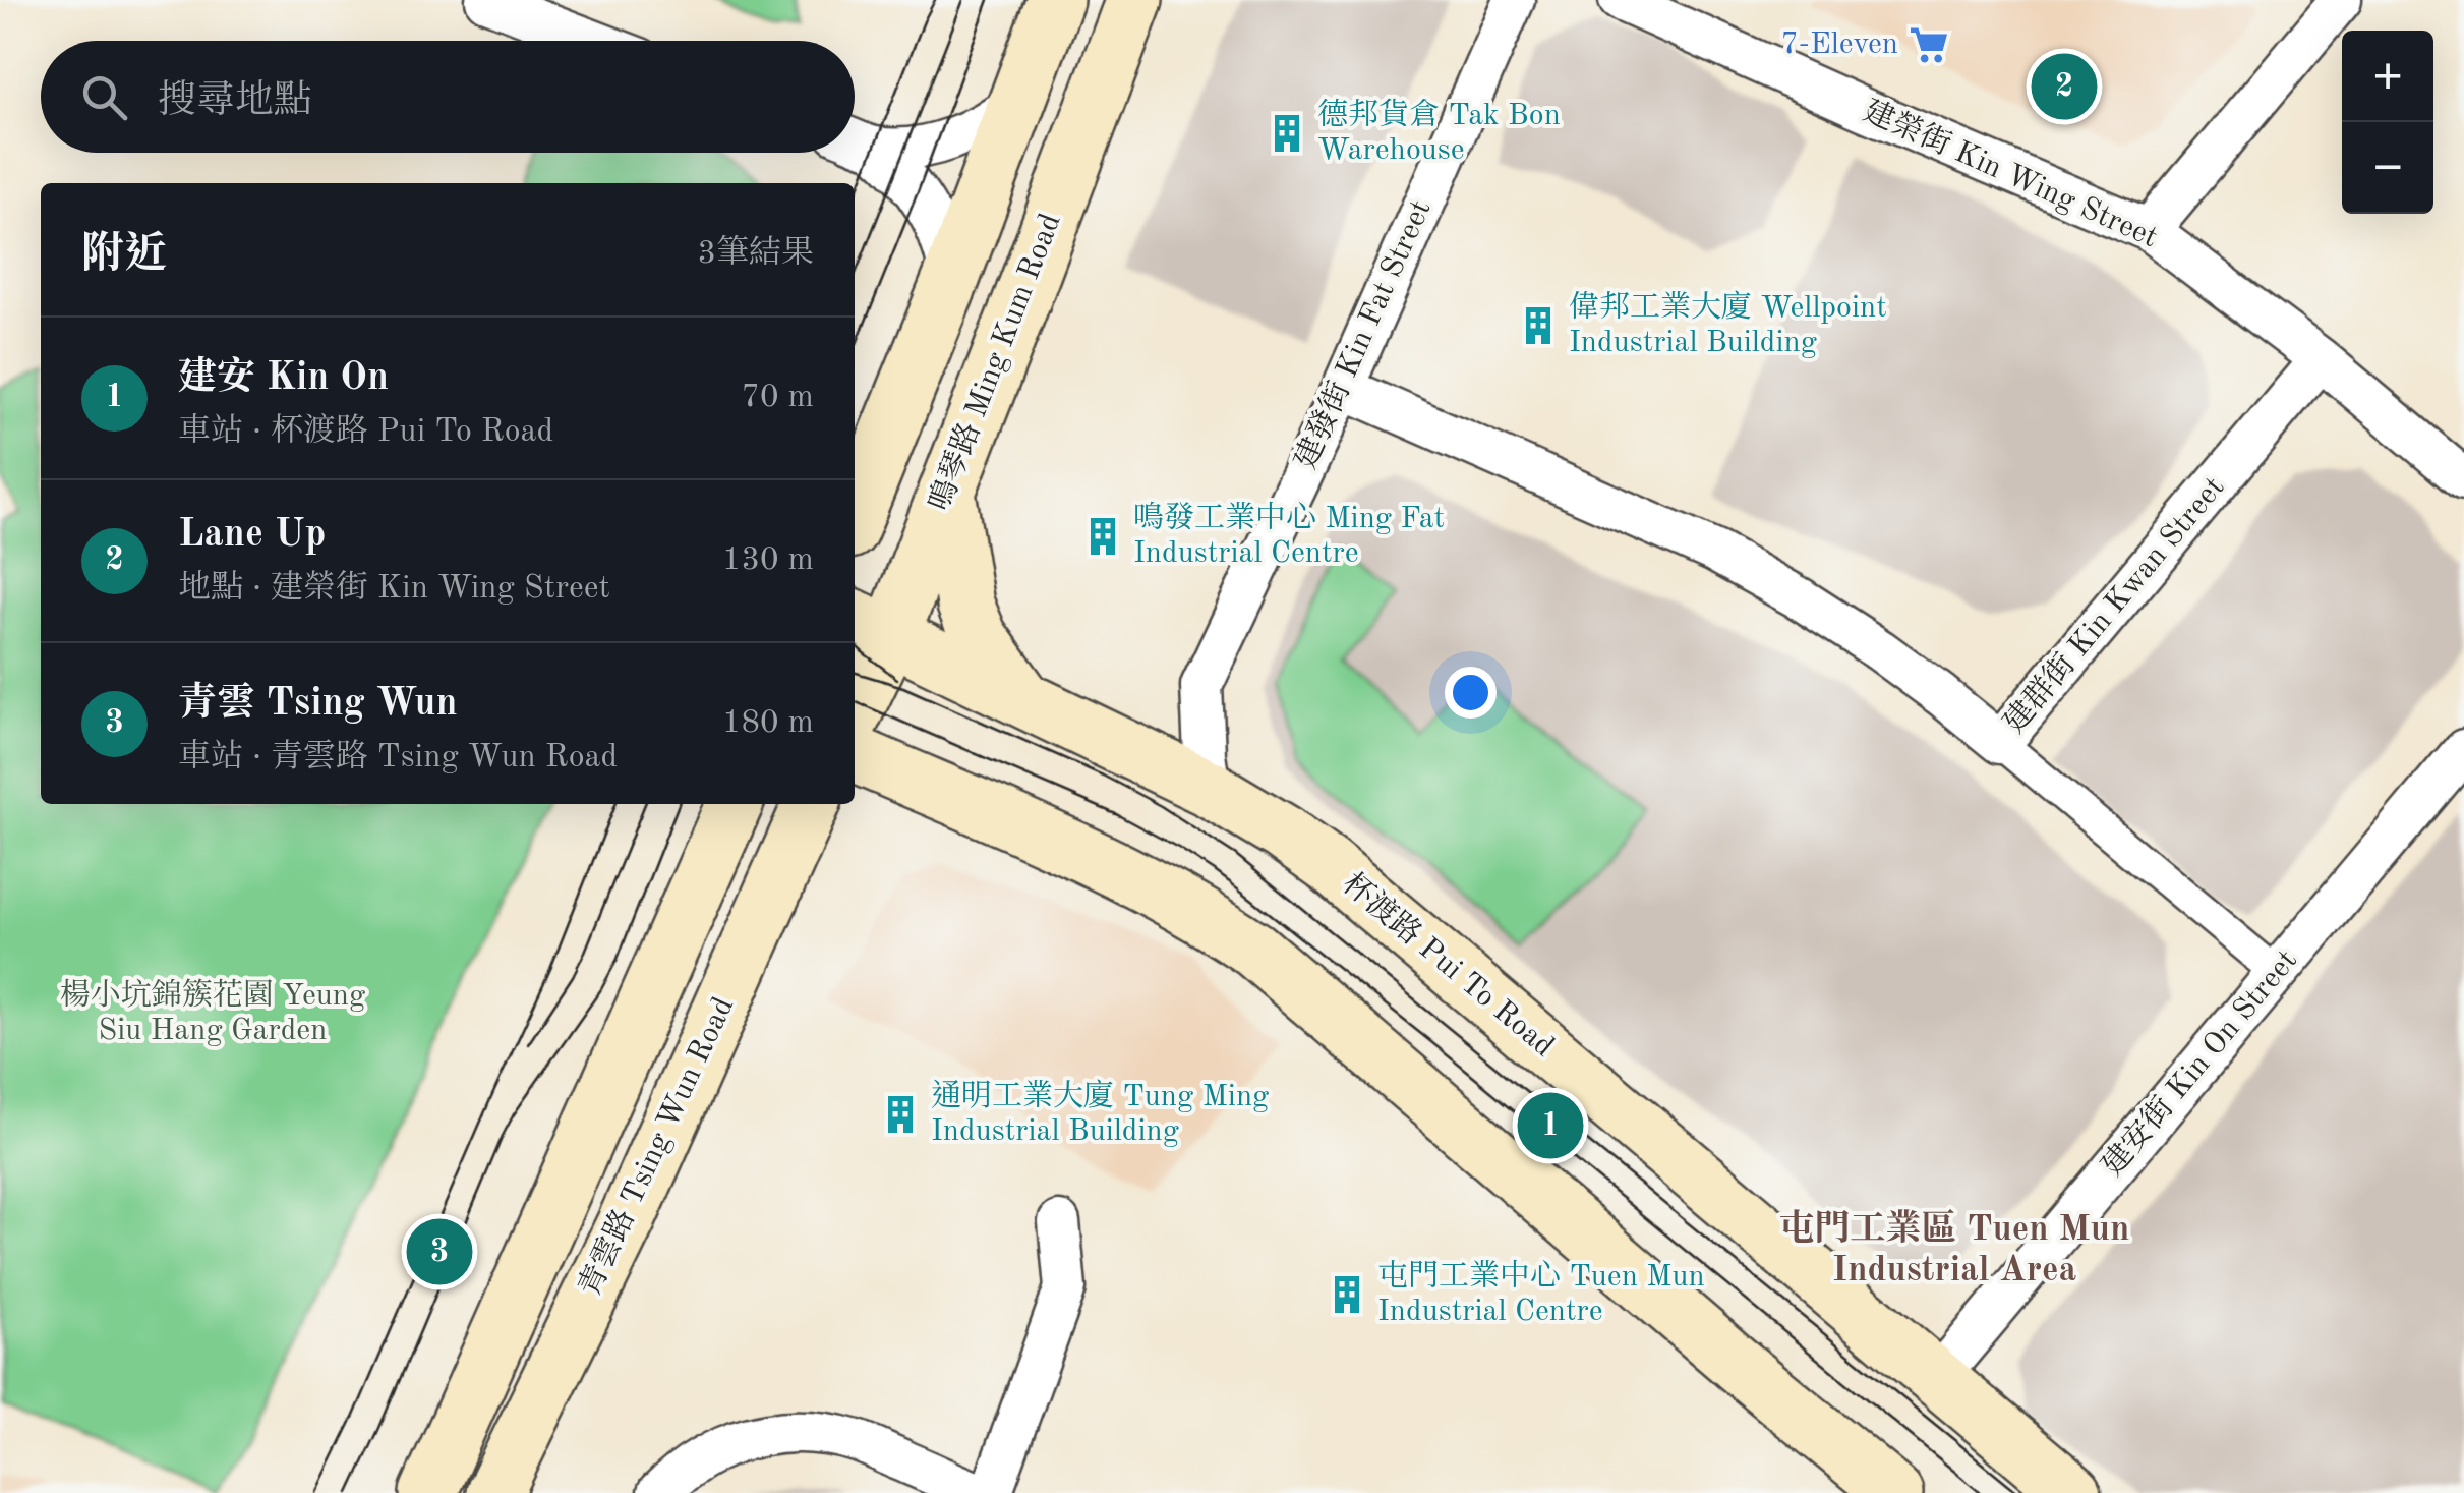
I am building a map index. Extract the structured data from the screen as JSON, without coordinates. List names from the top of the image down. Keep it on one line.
{"streets":{"main road":["鳴琴路 Ming Kum Road","杯渡路 Pui To Road","青雲路 Tsing Wun Road"],"street":["建榮街 Kin Wing Street","建發街 Kin Fat Street","建群街 Kin Kwan Street","建安街 Kin On Street"]},"crossings":[["建榮街 Kin Wing Street","建群街 Kin Kwan Street"],["建發街 Kin Fat Street","建群街 Kin Kwan Street"],["建發街 Kin Fat Street","杯渡路 Pui To Road"],["鳴琴路 Ming Kum Road","杯渡路 Pui To Road"],["杯渡路 Pui To Road","建安街 Kin On Street"]],"districts":["屯門工業區 Tuen Mun Industrial Area"],"parks":["楊小坑錦簇花園 Yeung Siu Hang Garden"],"places":{"supermarket":["7-Eleven"],"building":["德邦貨倉 Tak Bon Warehouse","偉邦工業大廈 Wellpoint Industrial Building","鳴發工業中心 Ming Fat Industrial Centre","通明工業大廈 Tung Ming Industrial Building","屯門工業中心 Tuen Mun Industrial Centre"]},"page":{"map_buttons":["+","−"],"search":"搜尋地點","pins":["2","1","3"],"heading":["附近","3筆結果"],"list":[{"mark":"1","name":"建安 Kin On","note":"車站 · 杯渡路 Pui To Road","value":"70 m"},{"mark":"2","name":"Lane Up","note":"地點 · 建榮街 Kin Wing Street","value":"130 m"},{"mark":"3","name":"青雲 Tsing Wun","note":"車站 · 青雲路 Tsing Wun Road","value":"180 m"}]}}
